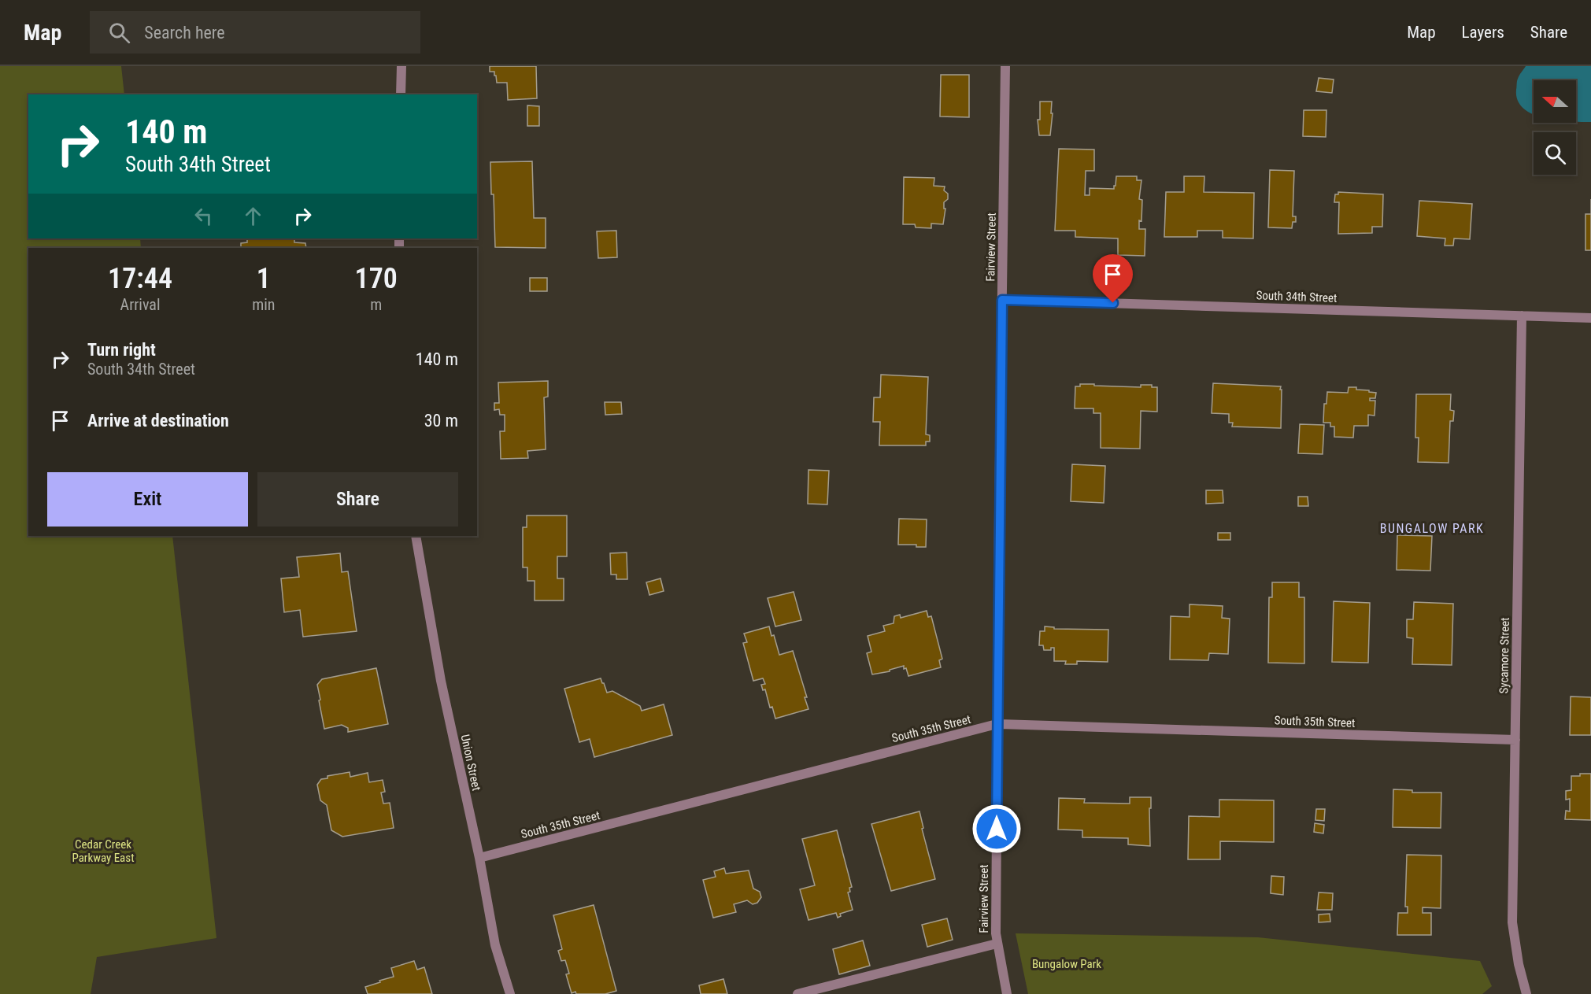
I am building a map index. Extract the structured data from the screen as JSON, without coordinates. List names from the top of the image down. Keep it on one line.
{"streets":{"street":["Fairview Street","South 34th Street","Sycamore Street","South 35th Street","Union Street"]},"crossings":[["Fairview Street","South 34th Street"],["Fairview Street","South 35th Street"],["South 34th Street","Sycamore Street"],["Sycamore Street","South 35th Street"],["South 35th Street","Union Street"]],"districts":["BUNGALOW PARK"],"parks":["Cedar Creek Parkway East","Bungalow Park"],"north":"left","page":{"header":"Map","search":"Search here","nav":["Map","Layers","Share"],"turn":["140 m","South 34th Street"],"eta":["17:44","Arrival","1","min","170","m"],"list":[{"name":"Turn right","note":"South 34th Street","value":"140 m"},{"name":"Arrive at destination","value":"30 m"}],"buttons":["Exit","Share"]}}
